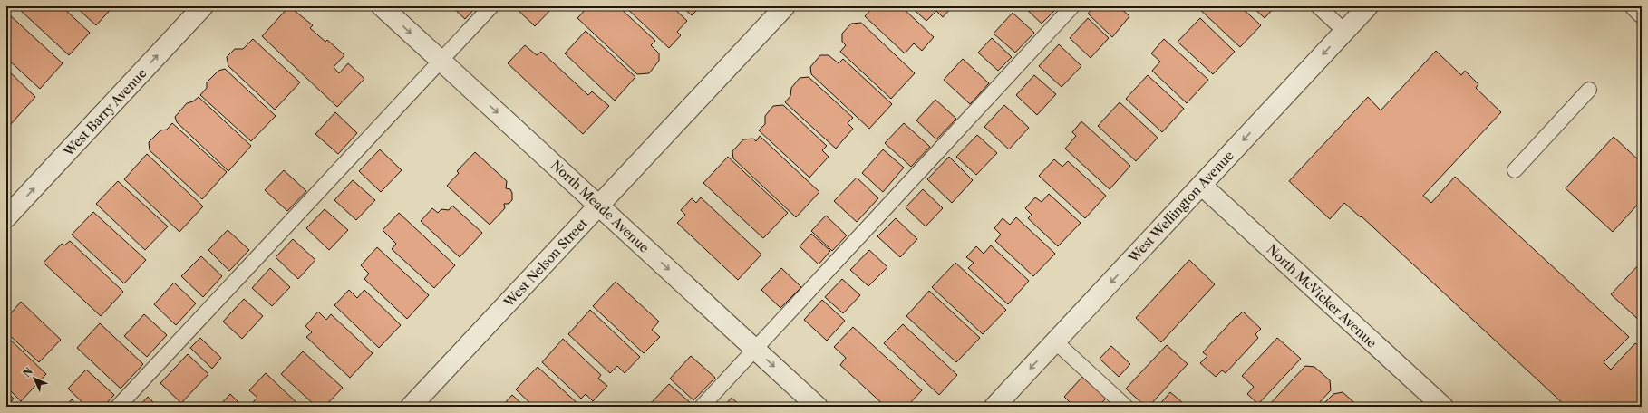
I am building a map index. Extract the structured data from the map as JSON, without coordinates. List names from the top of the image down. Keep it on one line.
{"streets":{"street":["West Barry Avenue","North Meade Avenue","West Wellington Avenue","West Nelson Street","North McVicker Avenue"]},"crossings":[["North Meade Avenue","West Nelson Street"],["West Wellington Avenue","North McVicker Avenue"]],"one_way":["West Barry Avenue","North Meade Avenue","West Wellington Avenue"],"north":"top left"}
